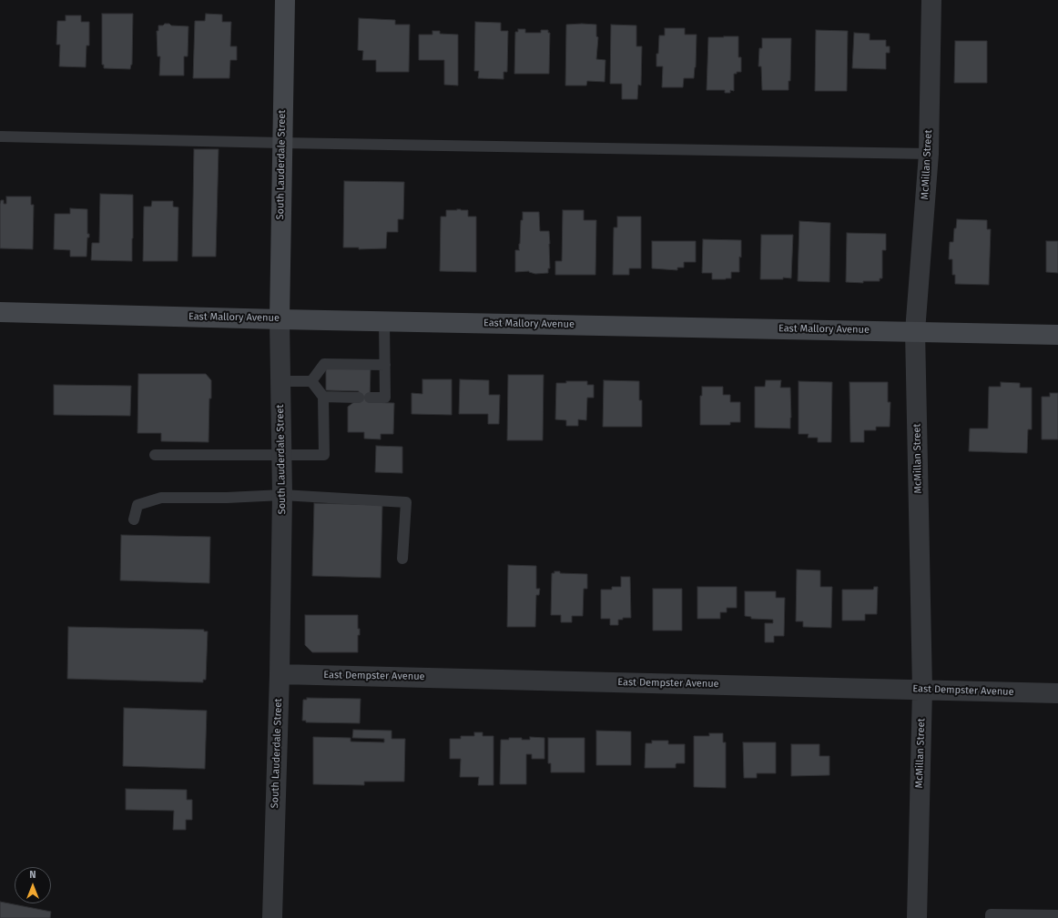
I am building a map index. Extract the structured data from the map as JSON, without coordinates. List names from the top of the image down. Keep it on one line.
{"streets":{"main road":["South Lauderdale Street","East Mallory Avenue"],"street":["McMillan Street","East Dempster Avenue"]},"crossings":[["South Lauderdale Street","East Mallory Avenue"],["South Lauderdale Street","East Dempster Avenue"],["McMillan Street","East Mallory Avenue"],["McMillan Street","East Dempster Avenue"]],"north":"top"}
